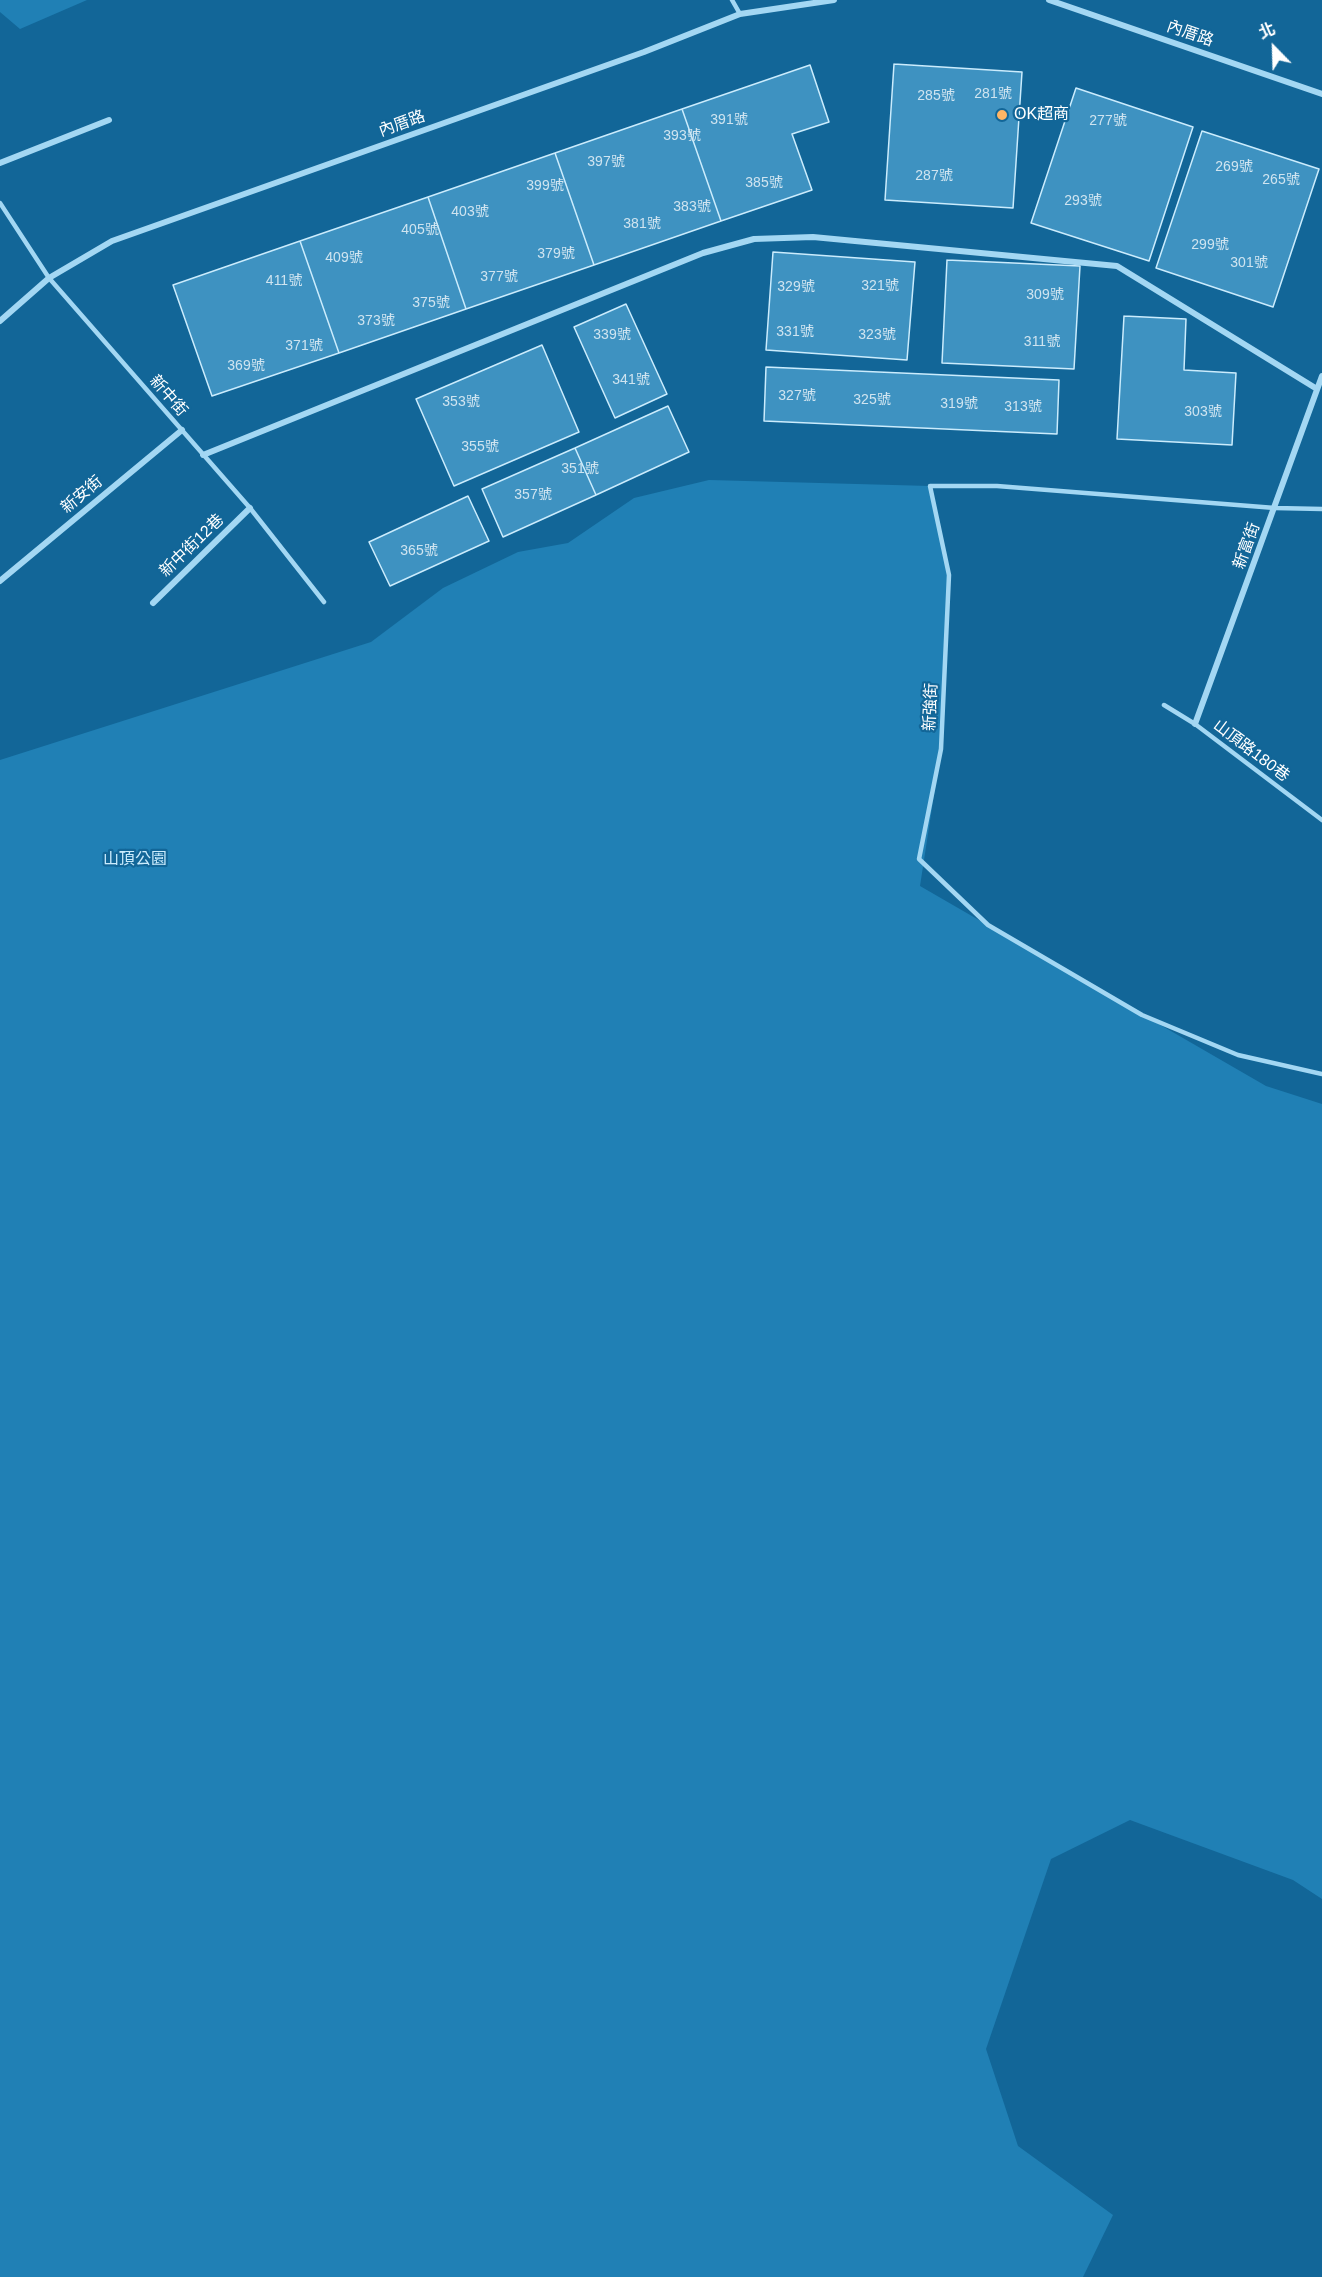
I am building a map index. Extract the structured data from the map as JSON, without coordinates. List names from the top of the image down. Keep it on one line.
{"streets":{"street":["內厝路","新安街","新中街12巷","新富街"],"lane":["新中街","新強街","山頂路180巷"]},"crossings":[["內厝路","新中街"],["新中街","新安街"],["新中街","新中街12巷"],["新富街","新強街"],["新富街","山頂路180巷"]],"parks":["山頂公園"],"places":["OK超商"],"house_numbers":["281號","285號","391號","277號","393號","397號","269號","287號","265號","385號","399號","293號","383號","403號","381號","405號","299號","379號","409號","301號","377號","411號","321號","329號","309號","375號","373號","331號","339號","323號","311號","371號","369號","341號","327號","325號","353號","319號","313號","303號","355號","351號","357號","365號"],"north":"top left"}
